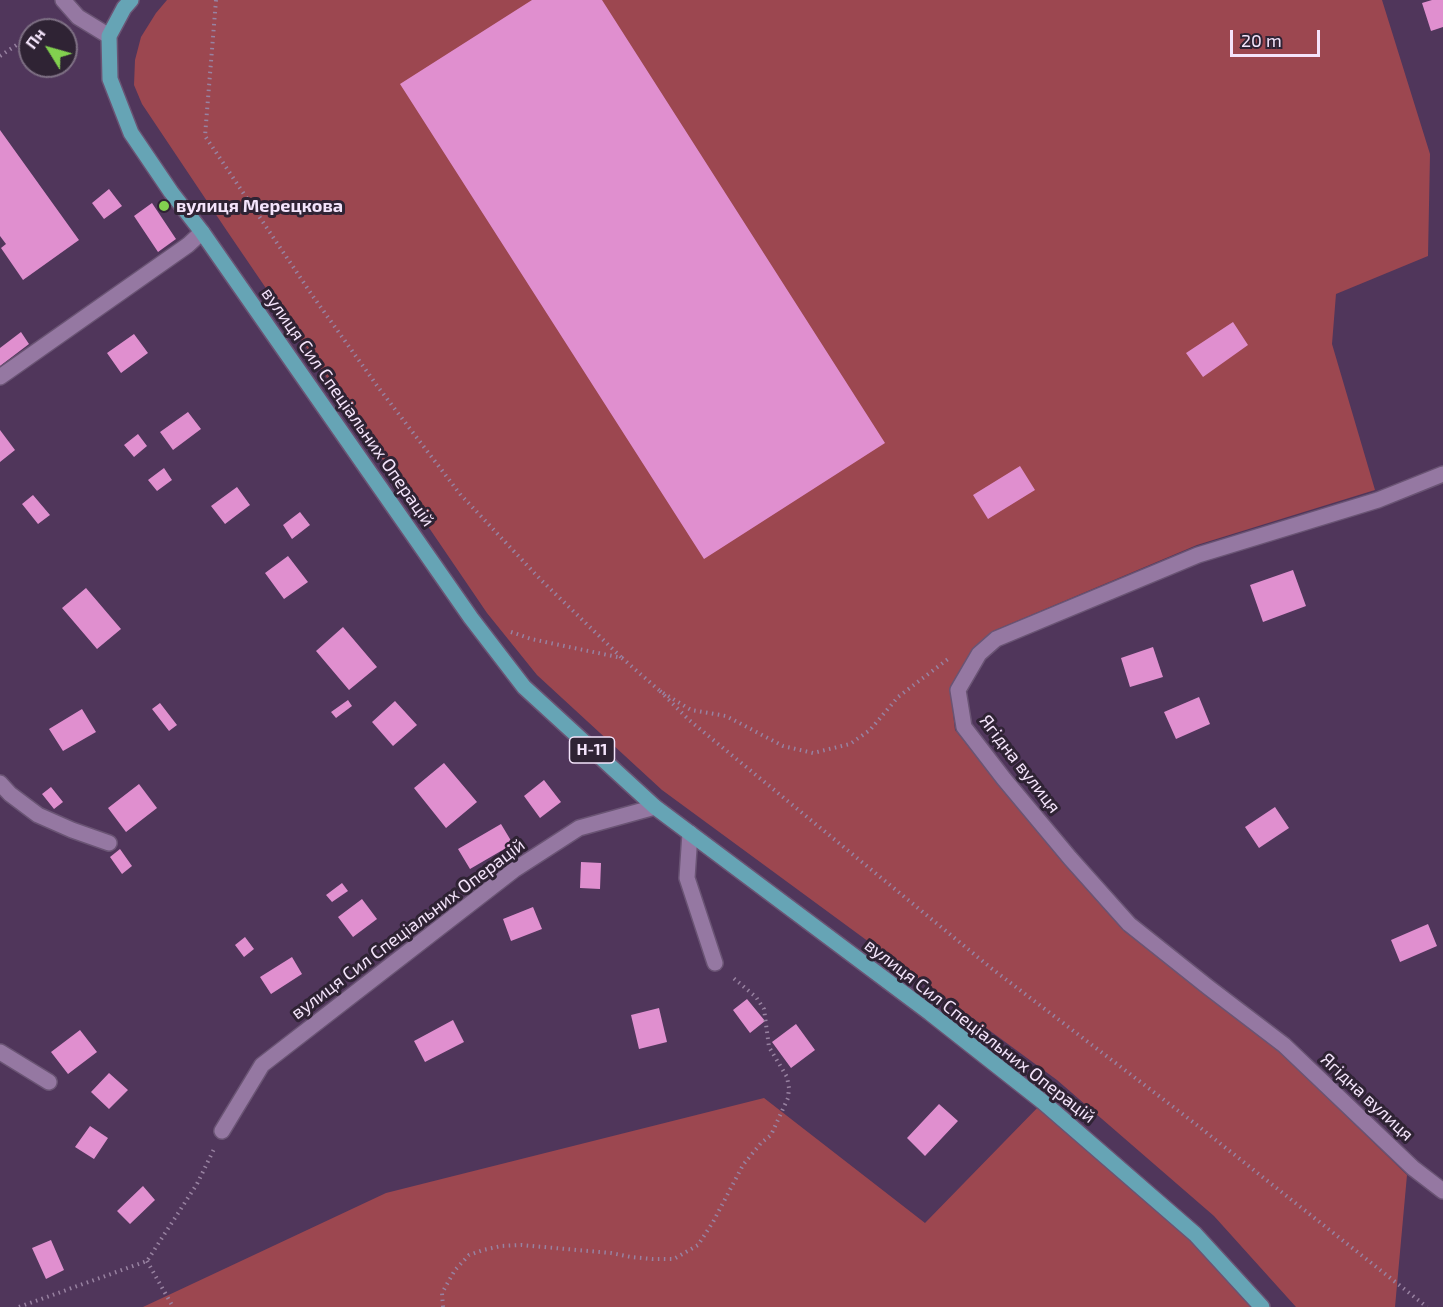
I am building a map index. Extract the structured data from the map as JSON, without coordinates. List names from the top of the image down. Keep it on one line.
{"streets":{"main road":["вулиця Сил Спеціальних Операцій","Н-11"],"street":["Ягідна вулиця"]},"crossings":[["вулиця Сил Спеціальних Операцій","Н-11"]],"places":["вулиця Мерецкова"],"scale_bar":"20 m","north":"top left"}
